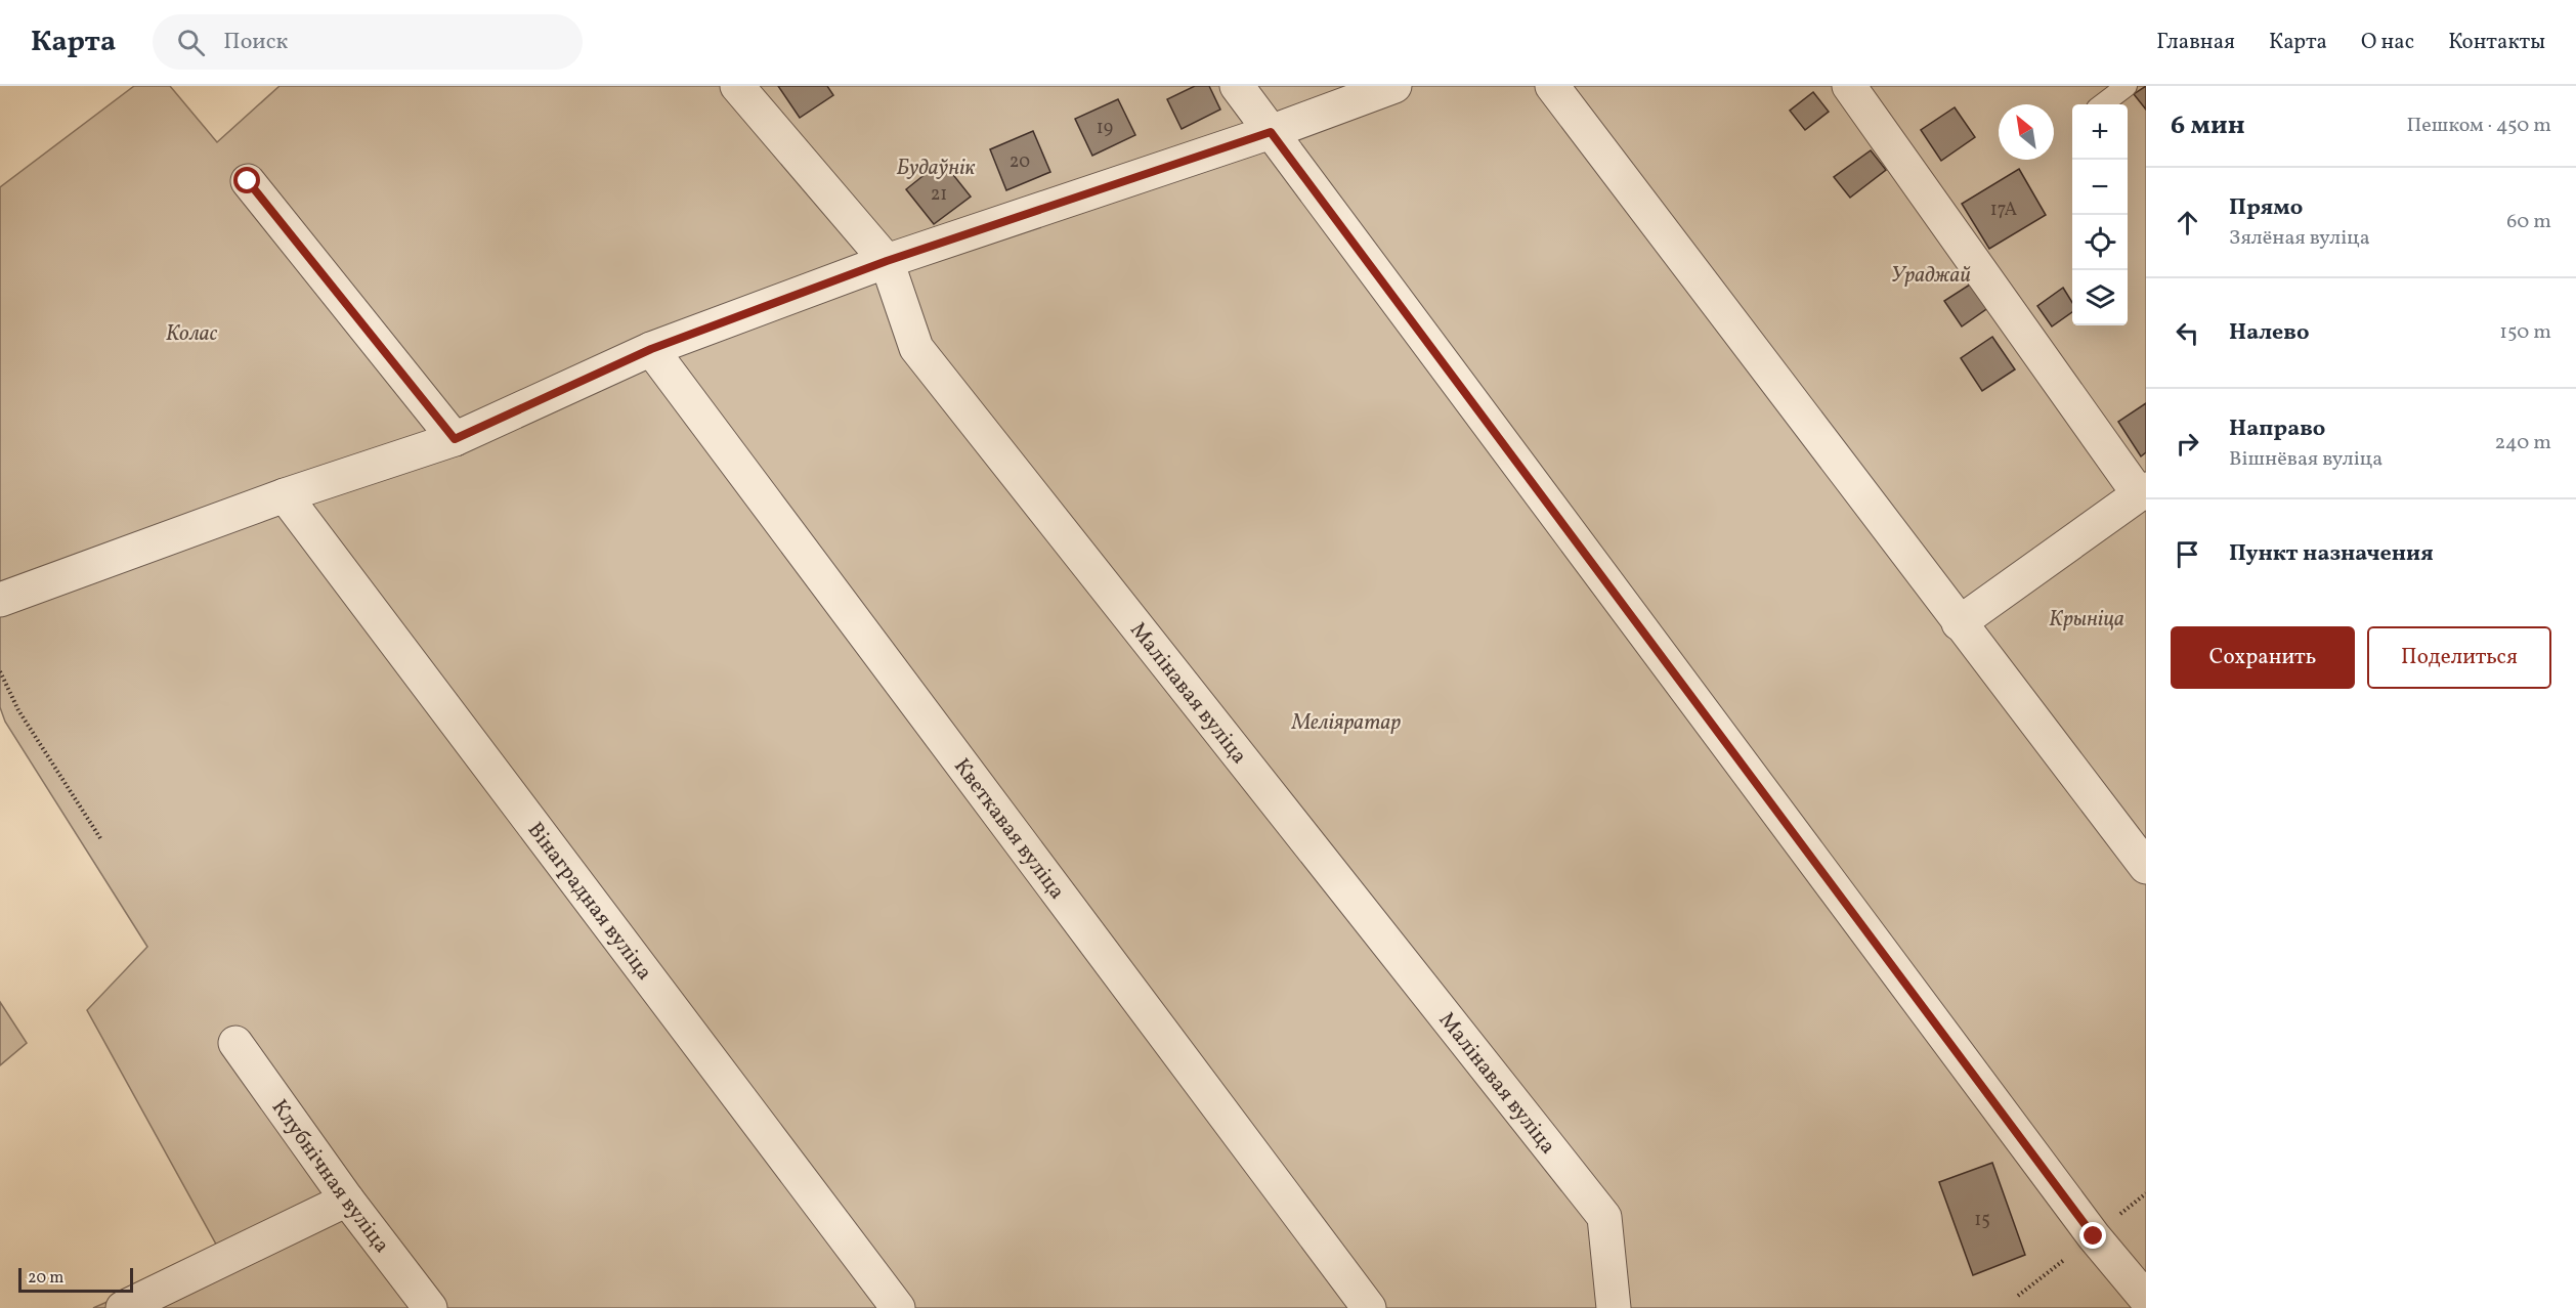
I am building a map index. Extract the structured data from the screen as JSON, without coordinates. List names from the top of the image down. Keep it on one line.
{"streets":{"street":["Малінавая вуліца","Кветкавая вуліца","Вінаградная вуліца","Клубнічная вуліца"]},"parks":["Будаўнік","Ураджай","Колас","Крыніца","Меліяратар"],"house_numbers":["19","20","21","17А","15"],"scale_bar":"20 m","north":"top left","page":{"header":"Карта","search":"Поиск","nav":["Главная","Карта","О нас","Контакты"],"heading":["6 мин","Пешком · 450 m"],"map_buttons":["+","−"],"list":[["Прямо","Зялёная вуліца","60 m"],["Налево","150 m"],["Направо","Вішнёвая вуліца","240 m"],"Пункт назначения"],"buttons":["Сохранить","Поделиться"],"scale":"20 m"}}
